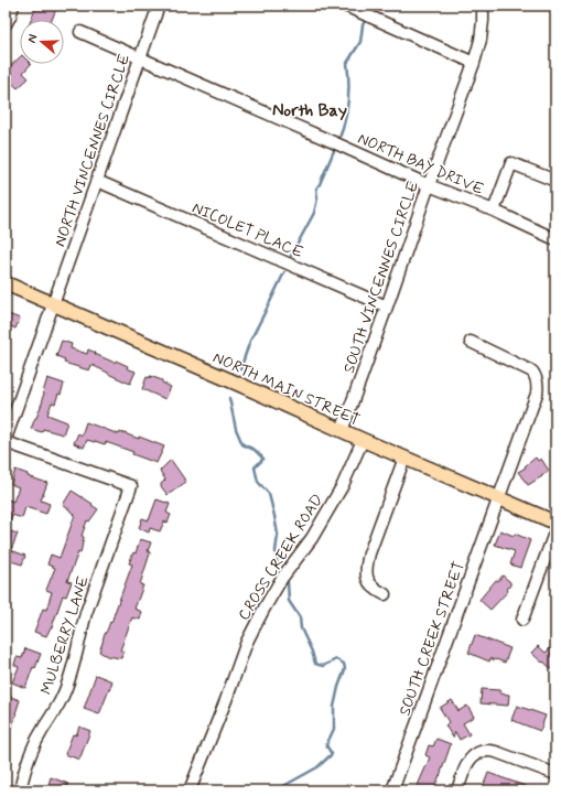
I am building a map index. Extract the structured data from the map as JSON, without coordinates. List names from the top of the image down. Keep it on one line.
{"streets":{"main road":["NORTH MAIN STREET"],"street":["NORTH VINCENNES CIRCLE","NORTH BAY DRIVE","NICOLET PLACE","SOUTH VINCENNES CIRCLE","CROSS CREEK ROAD","MULBERRY LANE","SOUTH CREEK STREET"]},"crossings":[["NORTH VINCENNES CIRCLE","NORTH BAY DRIVE"],["NORTH VINCENNES CIRCLE","NICOLET PLACE"],["NORTH VINCENNES CIRCLE","NORTH MAIN STREET"],["NORTH BAY DRIVE","SOUTH VINCENNES CIRCLE"],["NICOLET PLACE","SOUTH VINCENNES CIRCLE"],["SOUTH VINCENNES CIRCLE","NORTH MAIN STREET"],["NORTH MAIN STREET","CROSS CREEK ROAD"],["NORTH MAIN STREET","SOUTH CREEK STREET"]],"districts":["North Bay"],"north":"left"}
